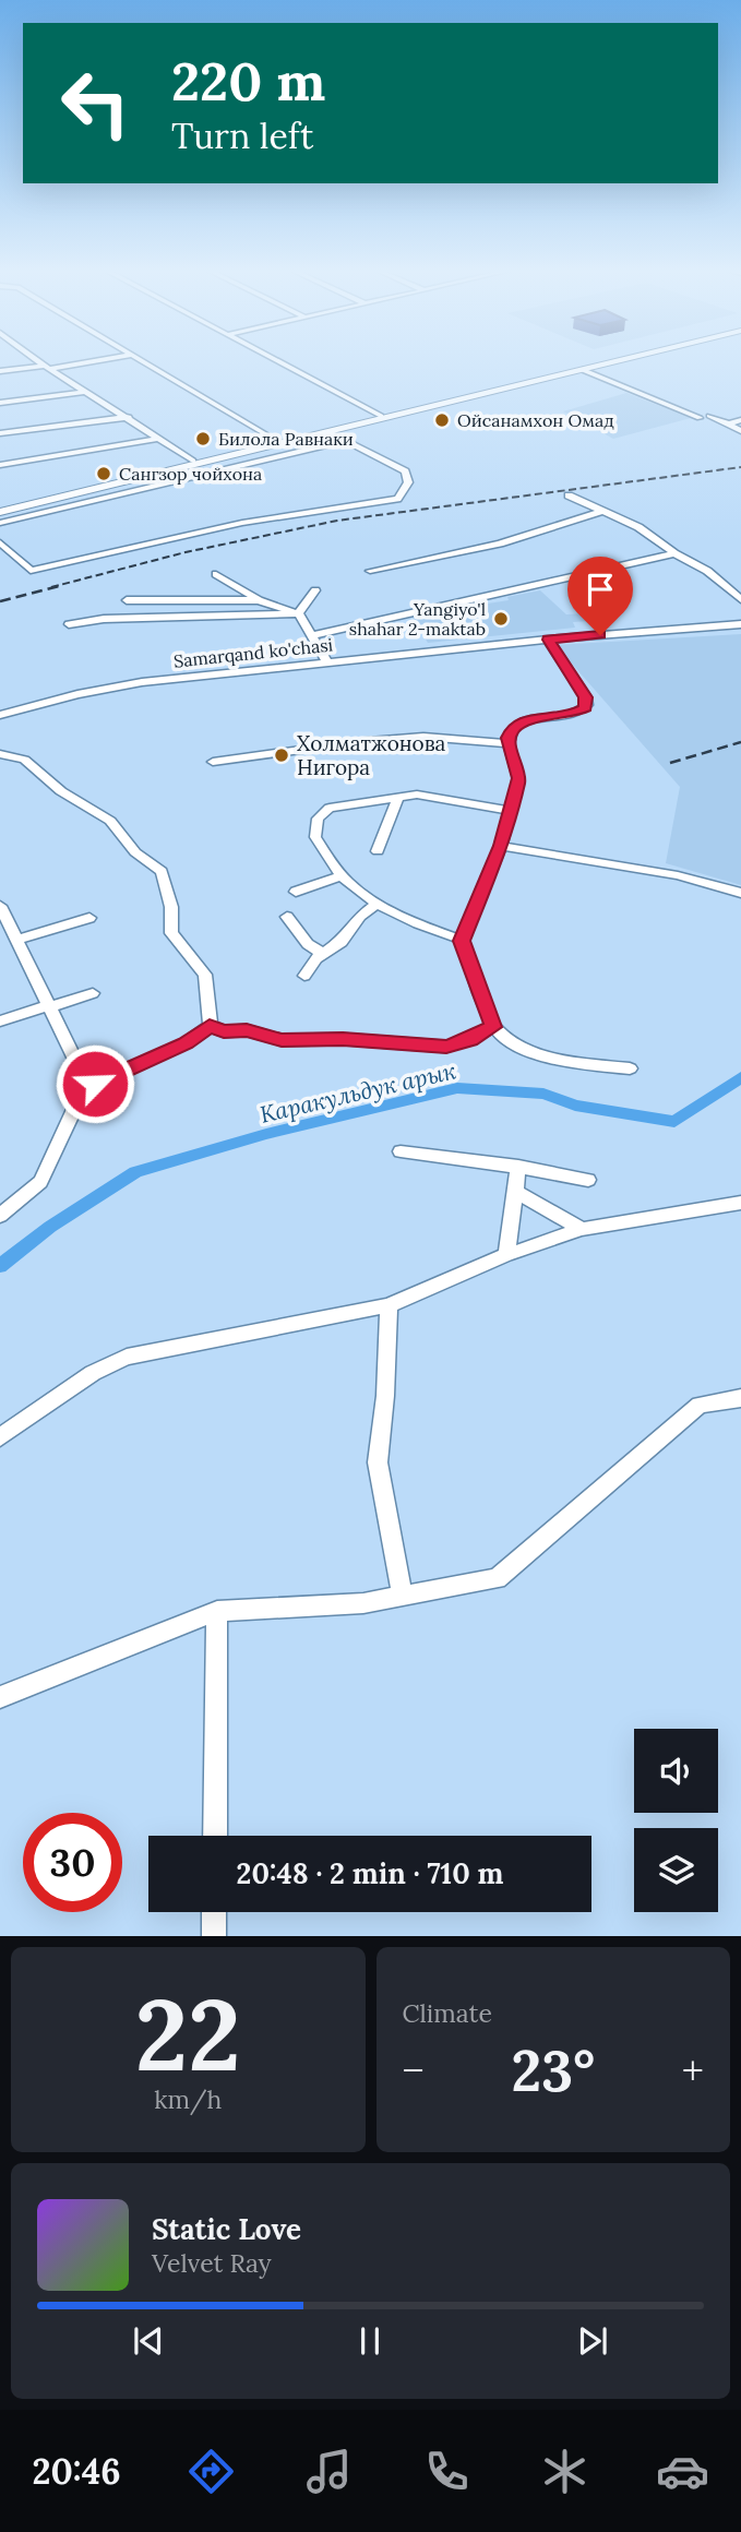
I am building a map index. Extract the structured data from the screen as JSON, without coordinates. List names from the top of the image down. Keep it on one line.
{"streets":{"street":["Samarqand ko'chasi"]},"water":["Каракульдук арык"],"places":["Ойсанамхон Омад","Билола Равнаки","Сангзор чойхона","Yangiyo'l shahar 2-maktab","Холматжонова Нигора"],"page":{"turn":["220 m","Turn left"],"limit":"30","trip":"20:48 · 2 min · 710 m","tile":[["22","km/h"],"Climate"],"heat":["−","23°","+"],"song":["Static Love","Velvet Ray"],"tabs":"20:46"}}
